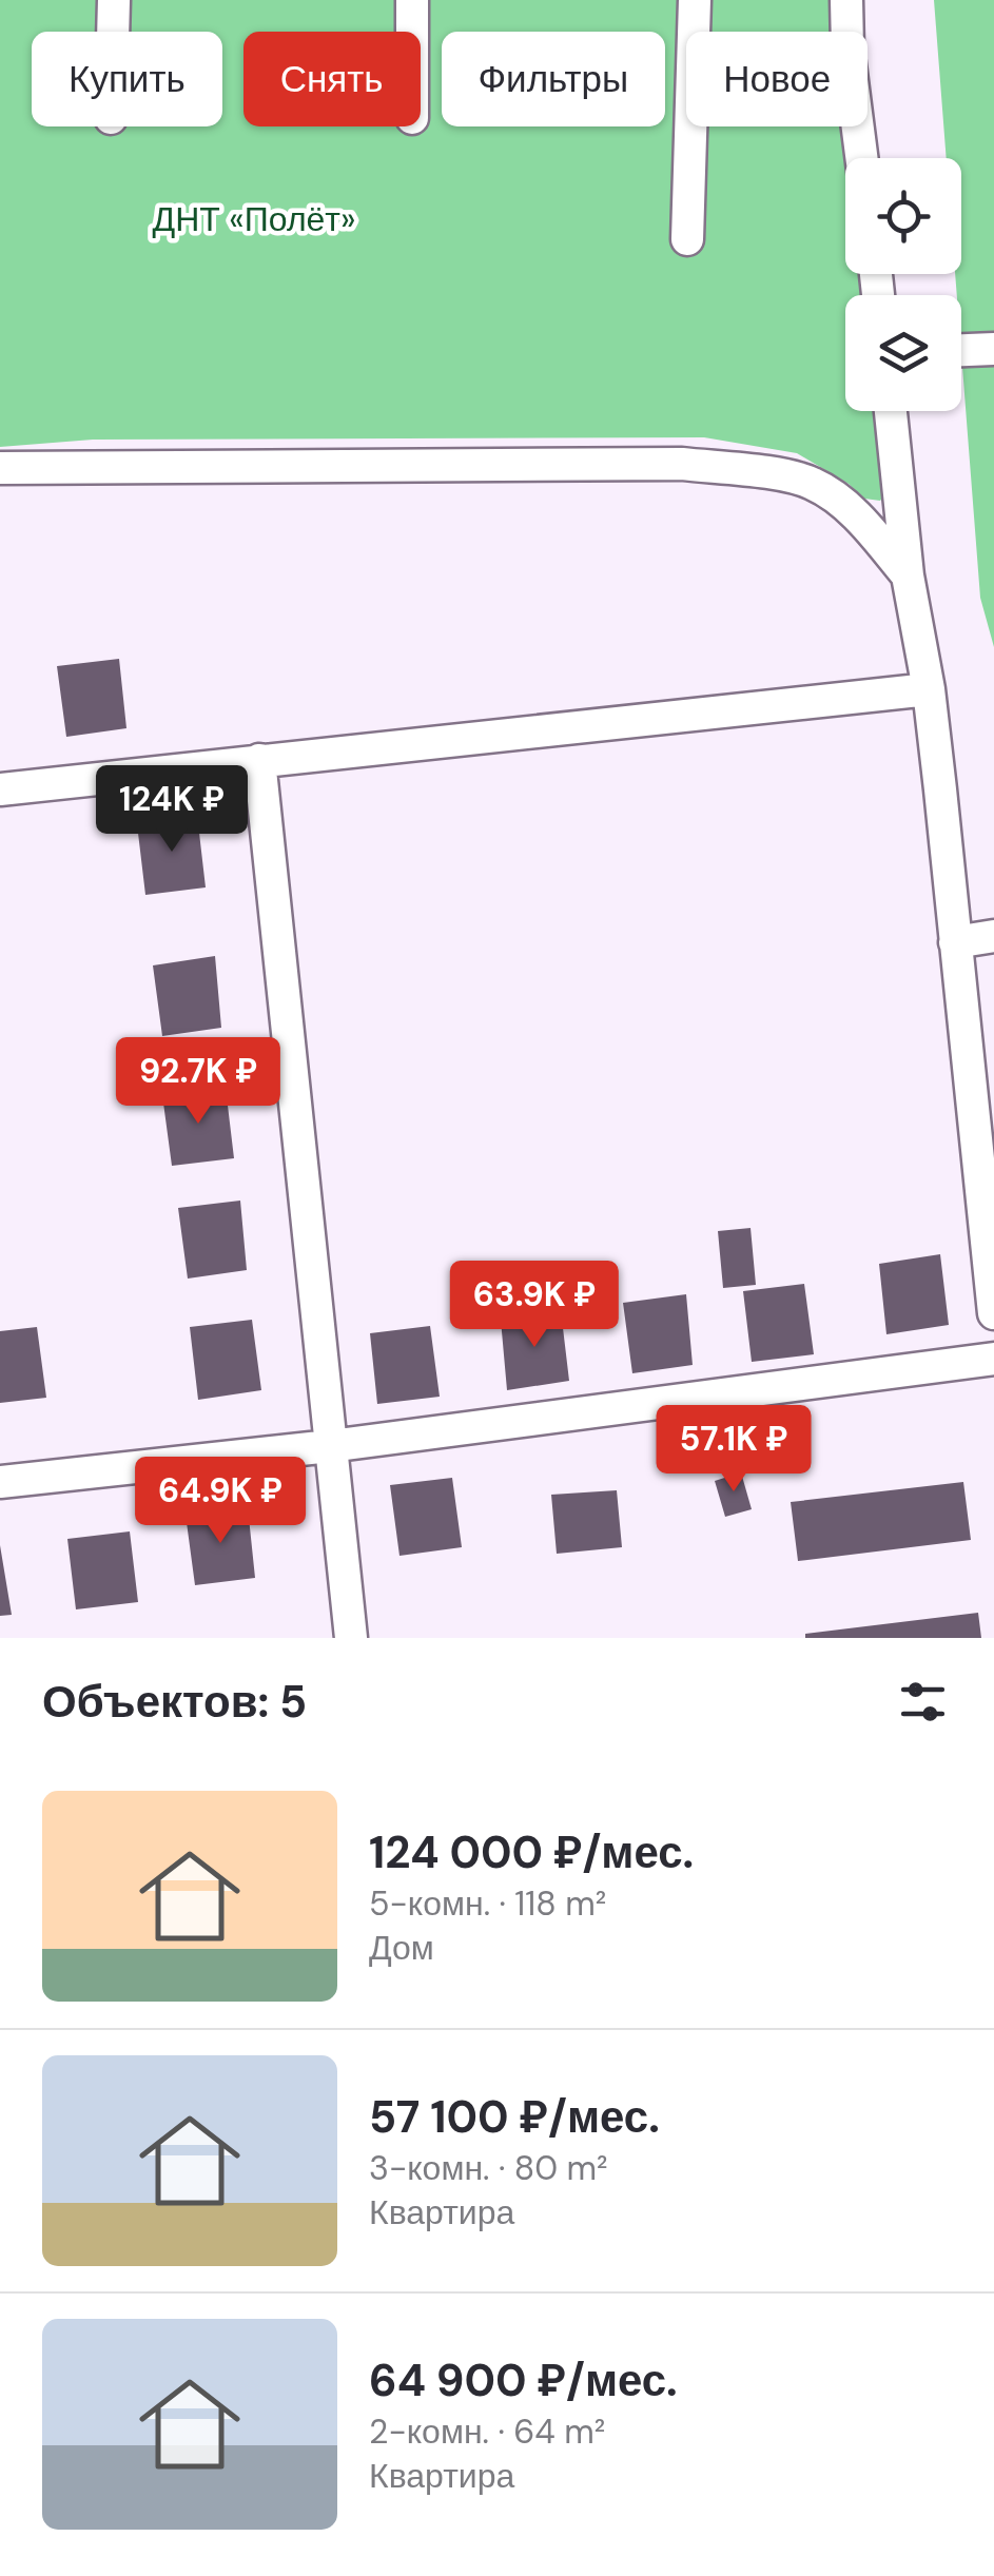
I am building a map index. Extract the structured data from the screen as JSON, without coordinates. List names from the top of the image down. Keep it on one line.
{"parks":["ДНТ «Полёт»"],"page":{"chip":["Купить","Снять","Фильтры","Новое"],"price":["124K ₽","92.7K ₽","63.9K ₽","57.1K ₽","64.9K ₽"],"heading":"Объектов: 5","list":[{"name":"124 000 ₽/мес.","note":"5-комн. · 118 m² · Дом"},{"name":"57 100 ₽/мес.","note":"3-комн. · 80 m² · Квартира"},{"name":"64 900 ₽/мес.","note":"2-комн. · 64 m² · Квартира"}]}}
